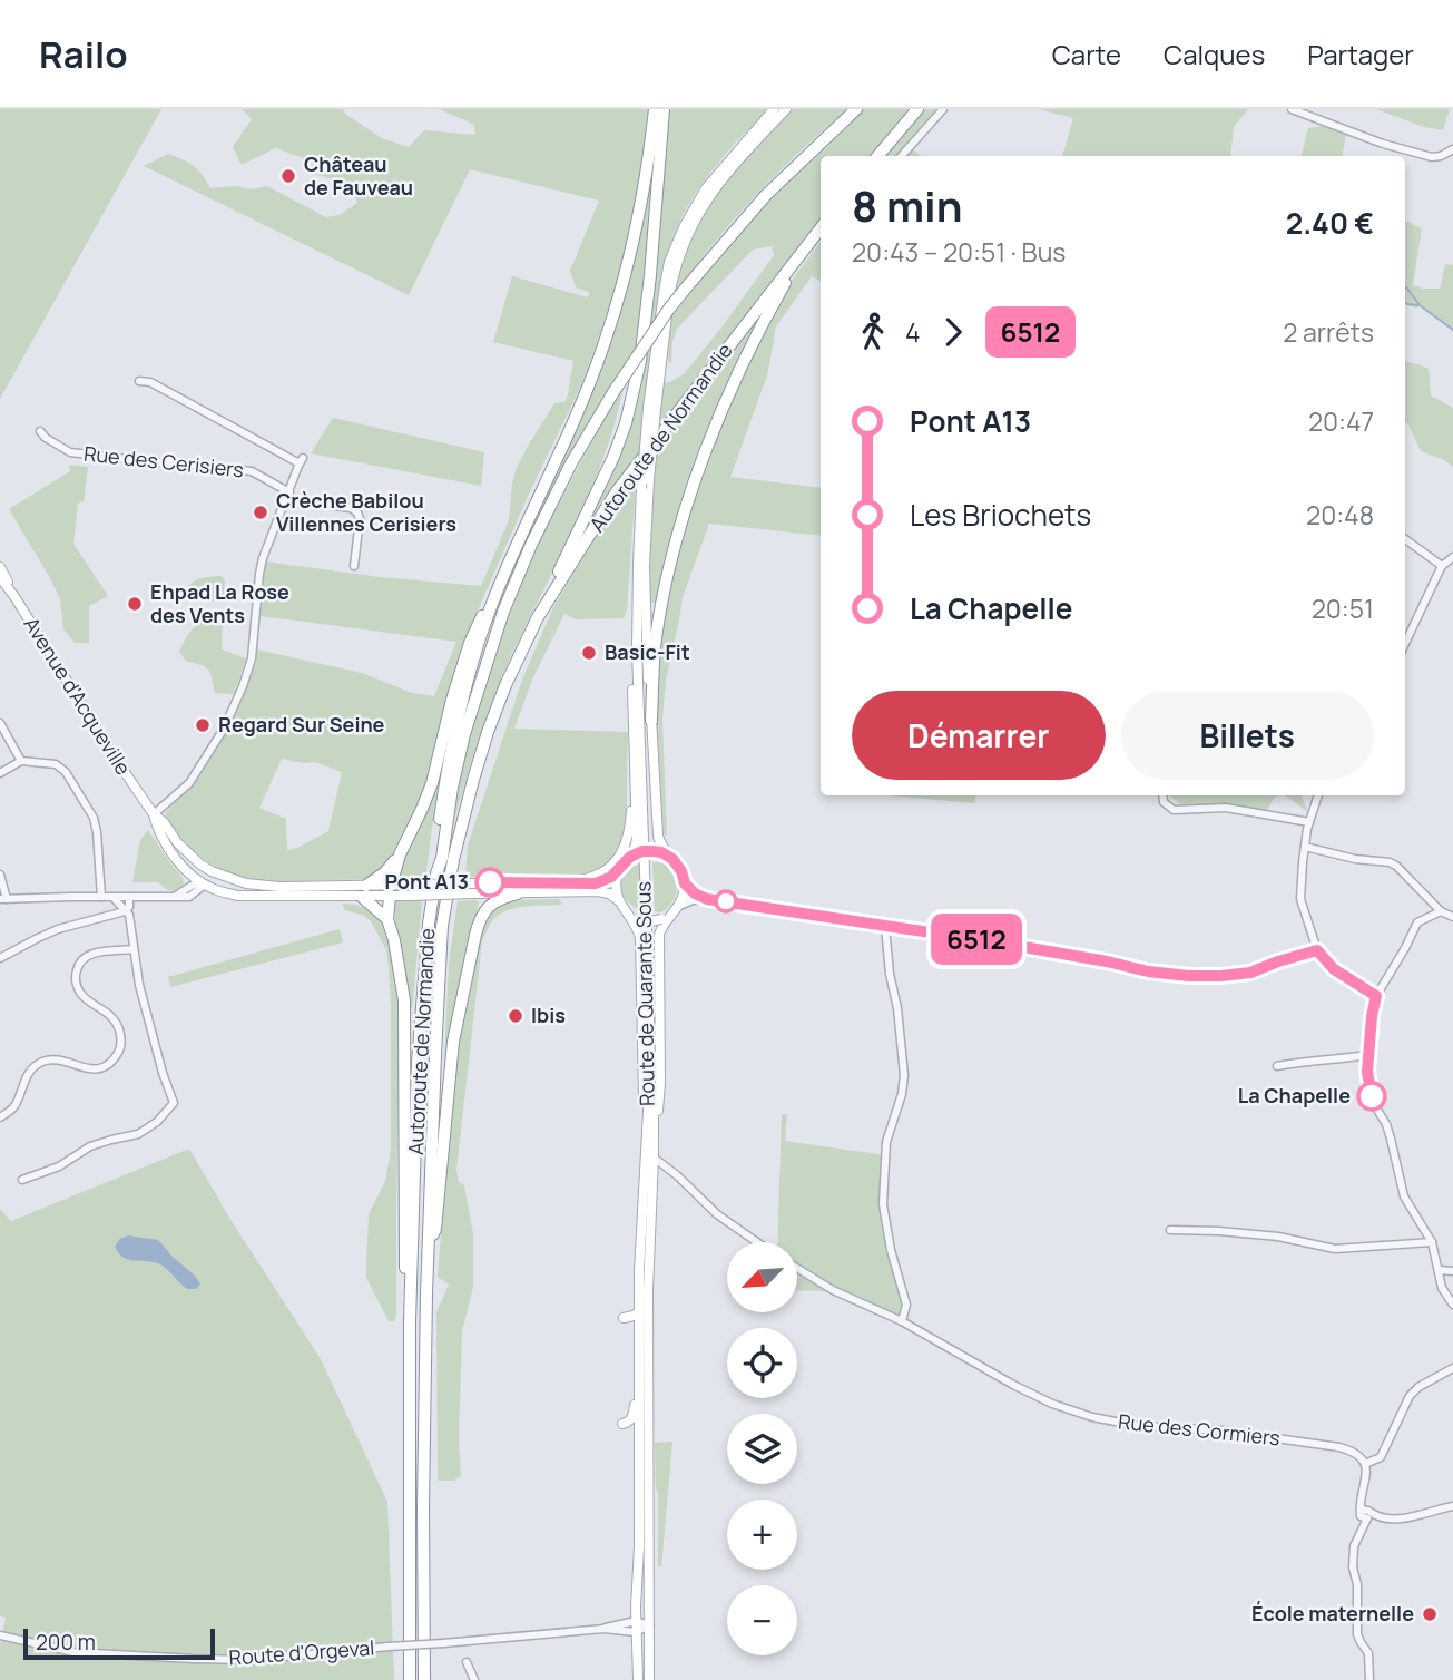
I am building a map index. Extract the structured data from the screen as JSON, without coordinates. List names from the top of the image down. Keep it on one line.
{"streets":{"highway":["Autoroute de Normandie"],"main road":["Avenue d'Acqueville","Route de Quarante Sous"],"street":["Rue des Cerisiers","Rue des Cormiers","Route d'Orgeval"]},"crossings":[["Route de Quarante Sous","Route d'Orgeval"]],"places":["Château de Fauveau","Crèche Babilou Villennes Cerisiers","Ehpad La Rose des Vents","Basic-Fit","Regard Sur Seine","Pont A13","Ibis","La Chapelle","École maternelle"],"lines":["bus line 6512"],"scale_bar":"200 m","north":"bottom left","page":{"header":"Railo","nav":["Carte","Calques","Partager"],"on_map":"6512","heading":["8 min","20:43 – 20:51 · Bus","2.40 €"],"legs":["4","6512","2 arrêts"],"list":[{"name":"Pont A13","value":"20:47"},{"name":"Les Briochets","value":"20:48"},{"name":"La Chapelle","value":"20:51"}],"buttons":["Démarrer","Billets"],"map_buttons":["+","−"],"scale":"200 m"}}
